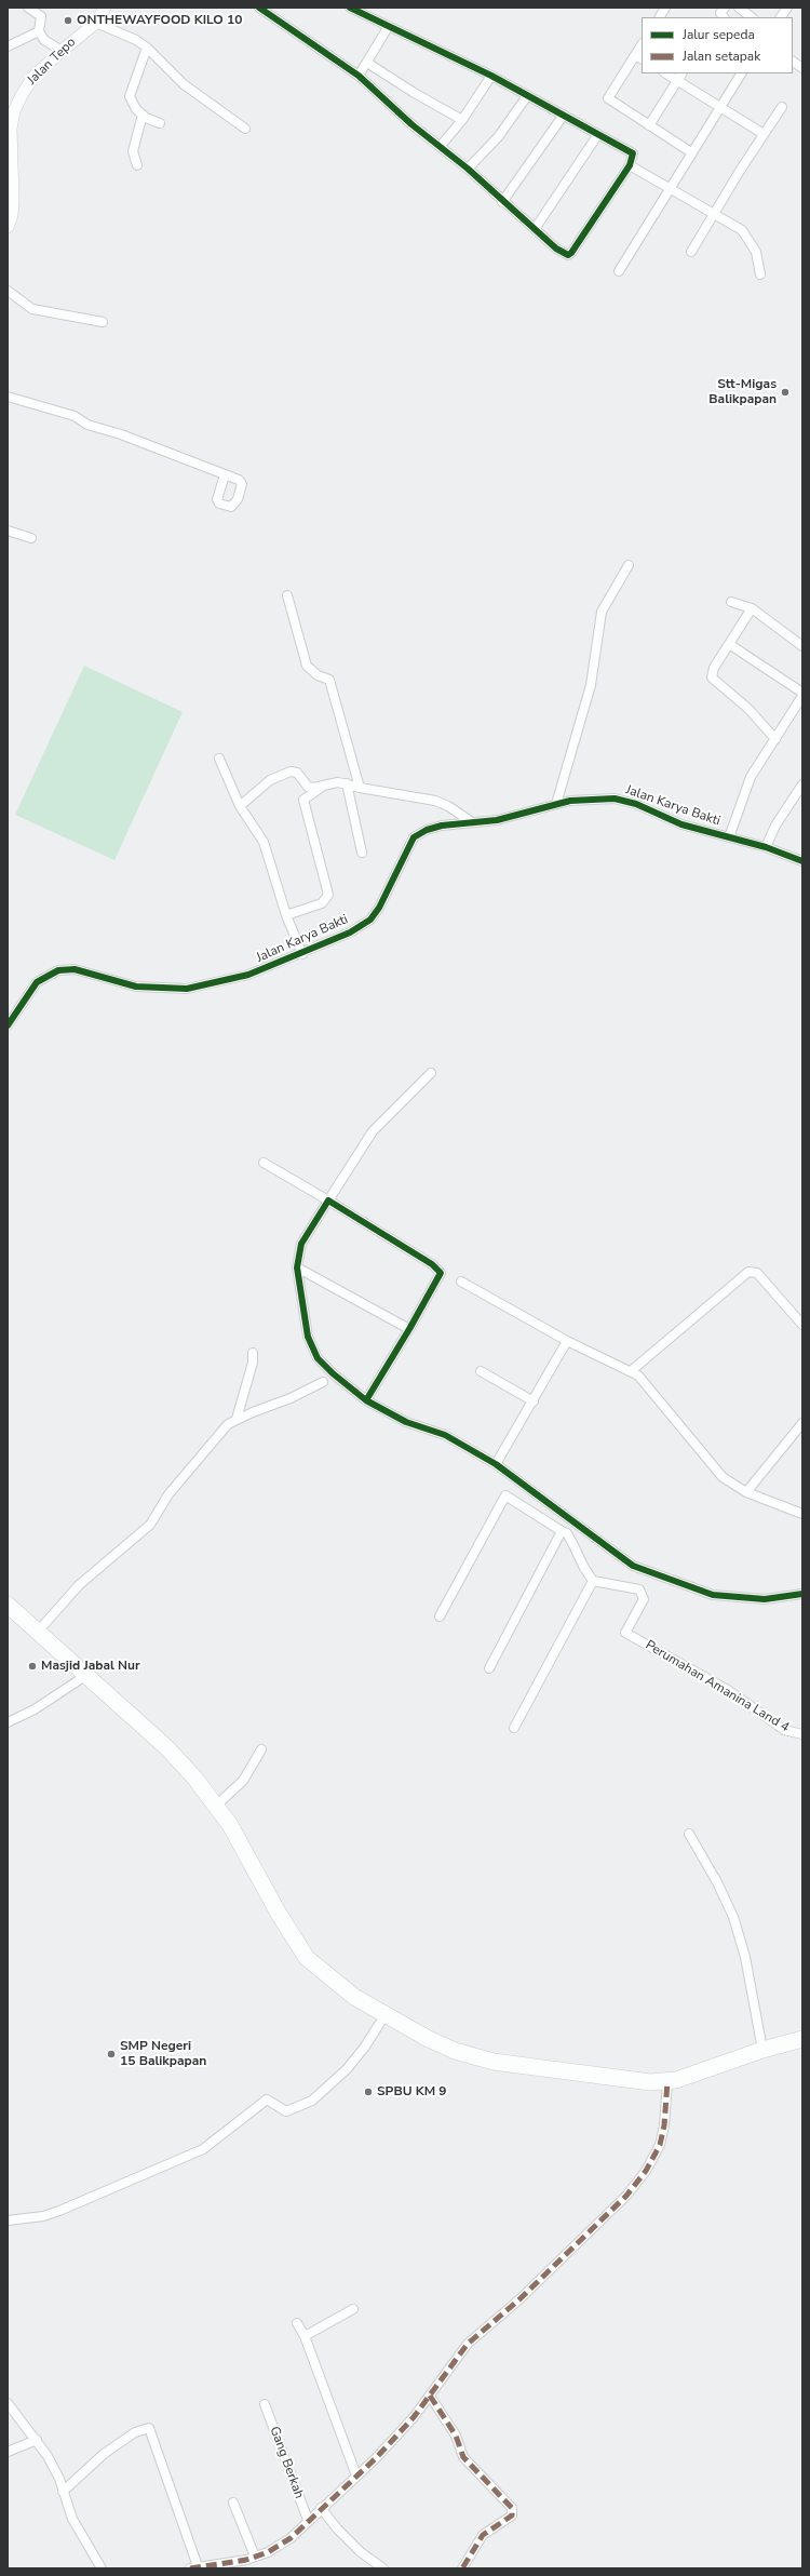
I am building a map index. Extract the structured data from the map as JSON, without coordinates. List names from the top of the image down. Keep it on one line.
{"streets":{"street":["Jalan Tepo","Jalan Karya Bakti","Perumahan Amanina Land 4","Gang Berkah"]},"places":["ONTHEWAYFOOD KILO 10","Stt-Migas Balikpapan","Masjid Jabal Nur","SMP Negeri 15 Balikpapan","SPBU KM 9"],"legend":["Jalur sepeda","Jalan setapak"]}
